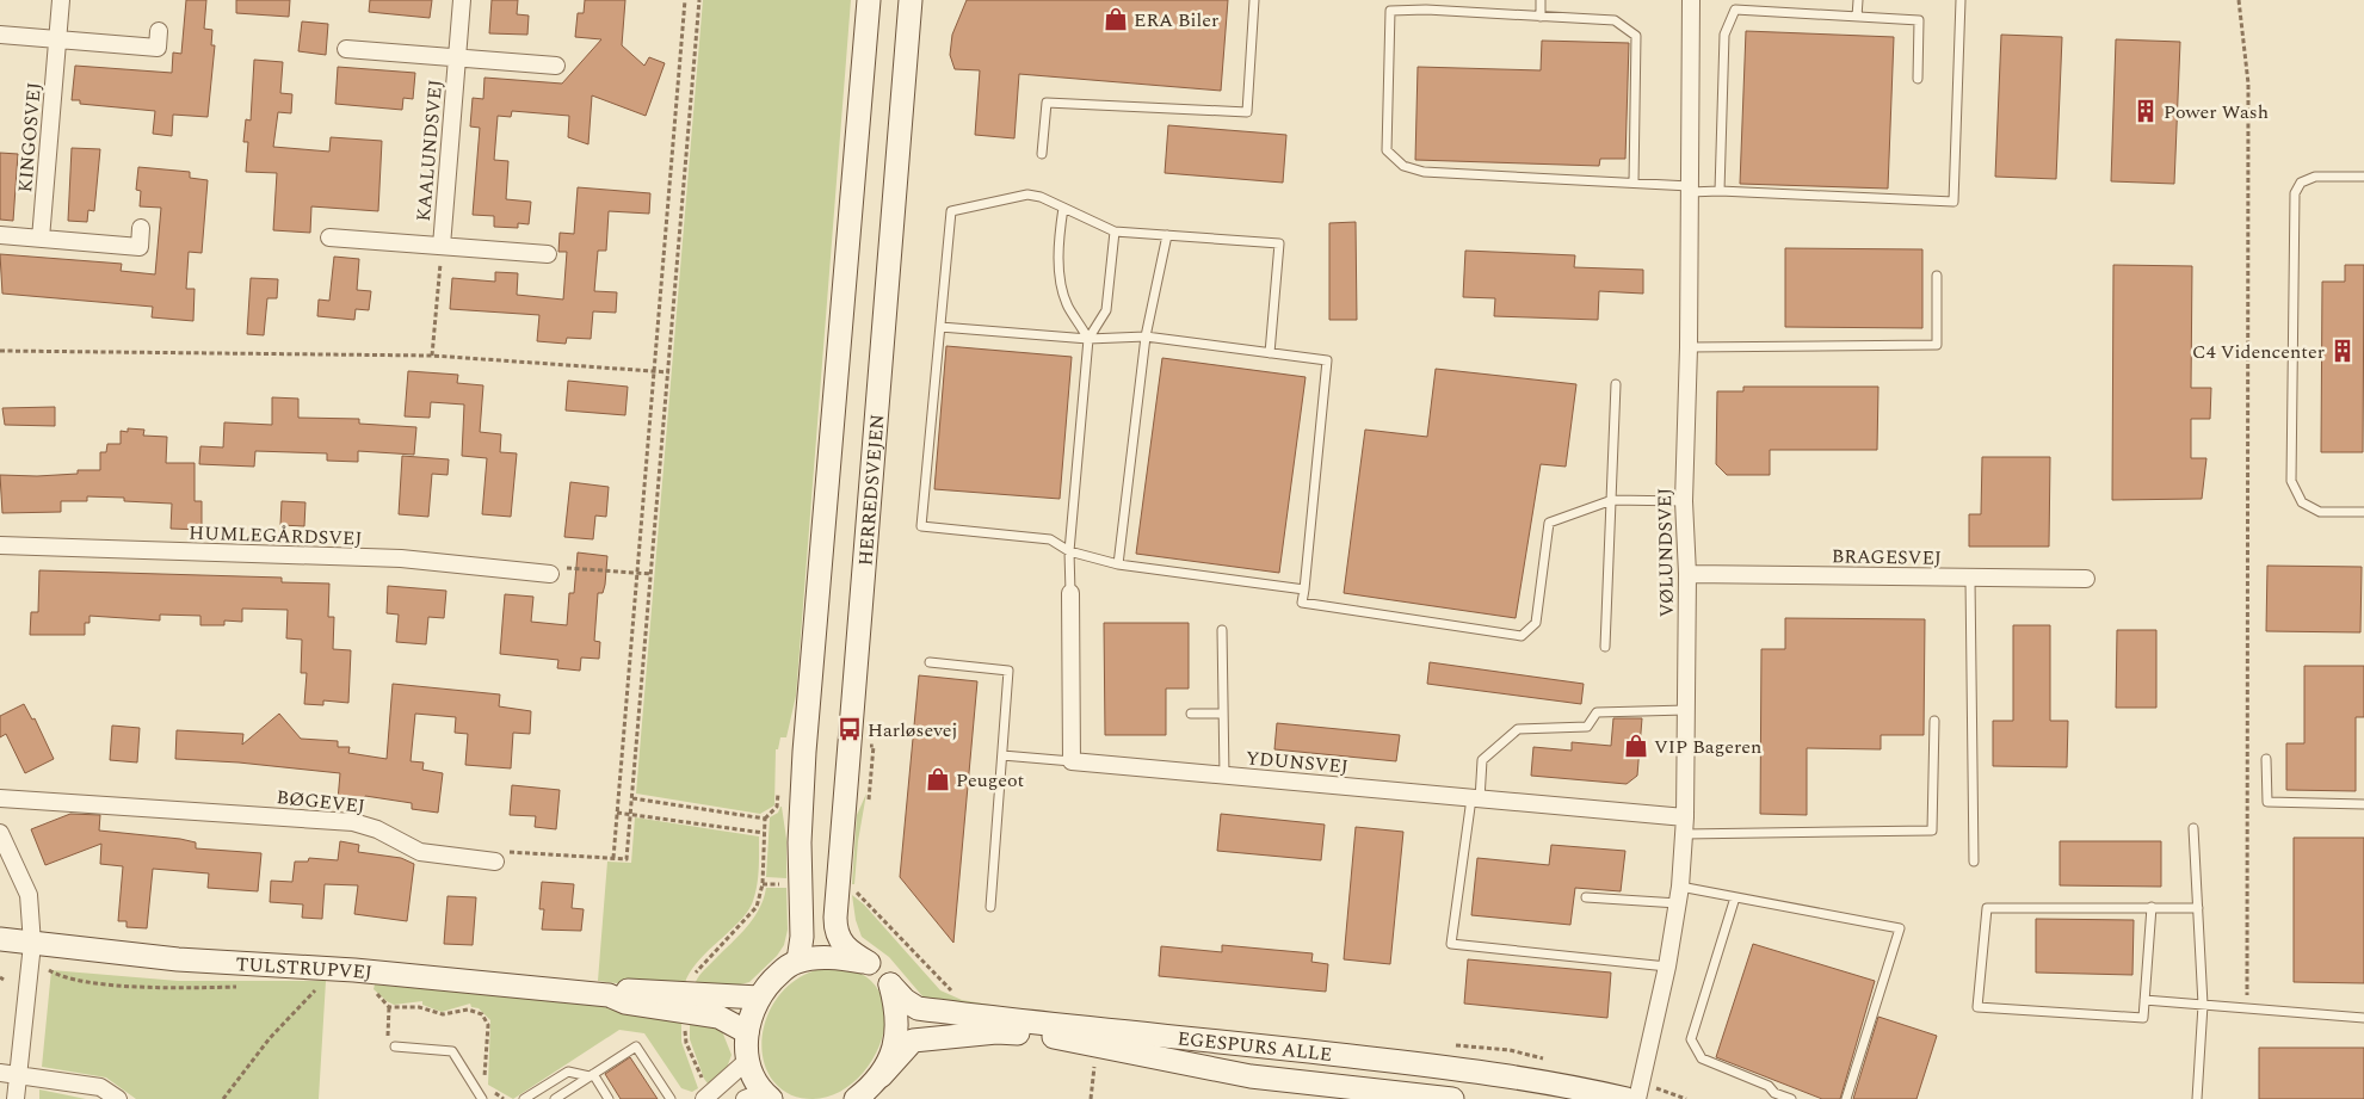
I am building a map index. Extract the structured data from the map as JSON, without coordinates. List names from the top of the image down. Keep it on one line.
{"streets":{"street":["KINGOSVEJ","KAALUNDSVEJ","HERREDSVEJEN","HUMLEGÅRDSVEJ","VØLUNDSVEJ","BRAGESVEJ","YDUNSVEJ","BØGEVEJ","TULSTRUPVEJ","EGESPURS ALLE"]},"crossings":[["HERREDSVEJEN","EGESPURS ALLE"],["VØLUNDSVEJ","BRAGESVEJ"],["VØLUNDSVEJ","YDUNSVEJ"]],"places":{"shop":["ERA Biler","VIP Bageren","Peugeot"],"building":["Power Wash","C4 Videncenter"],"bus stop":["Harløsevej"]}}
